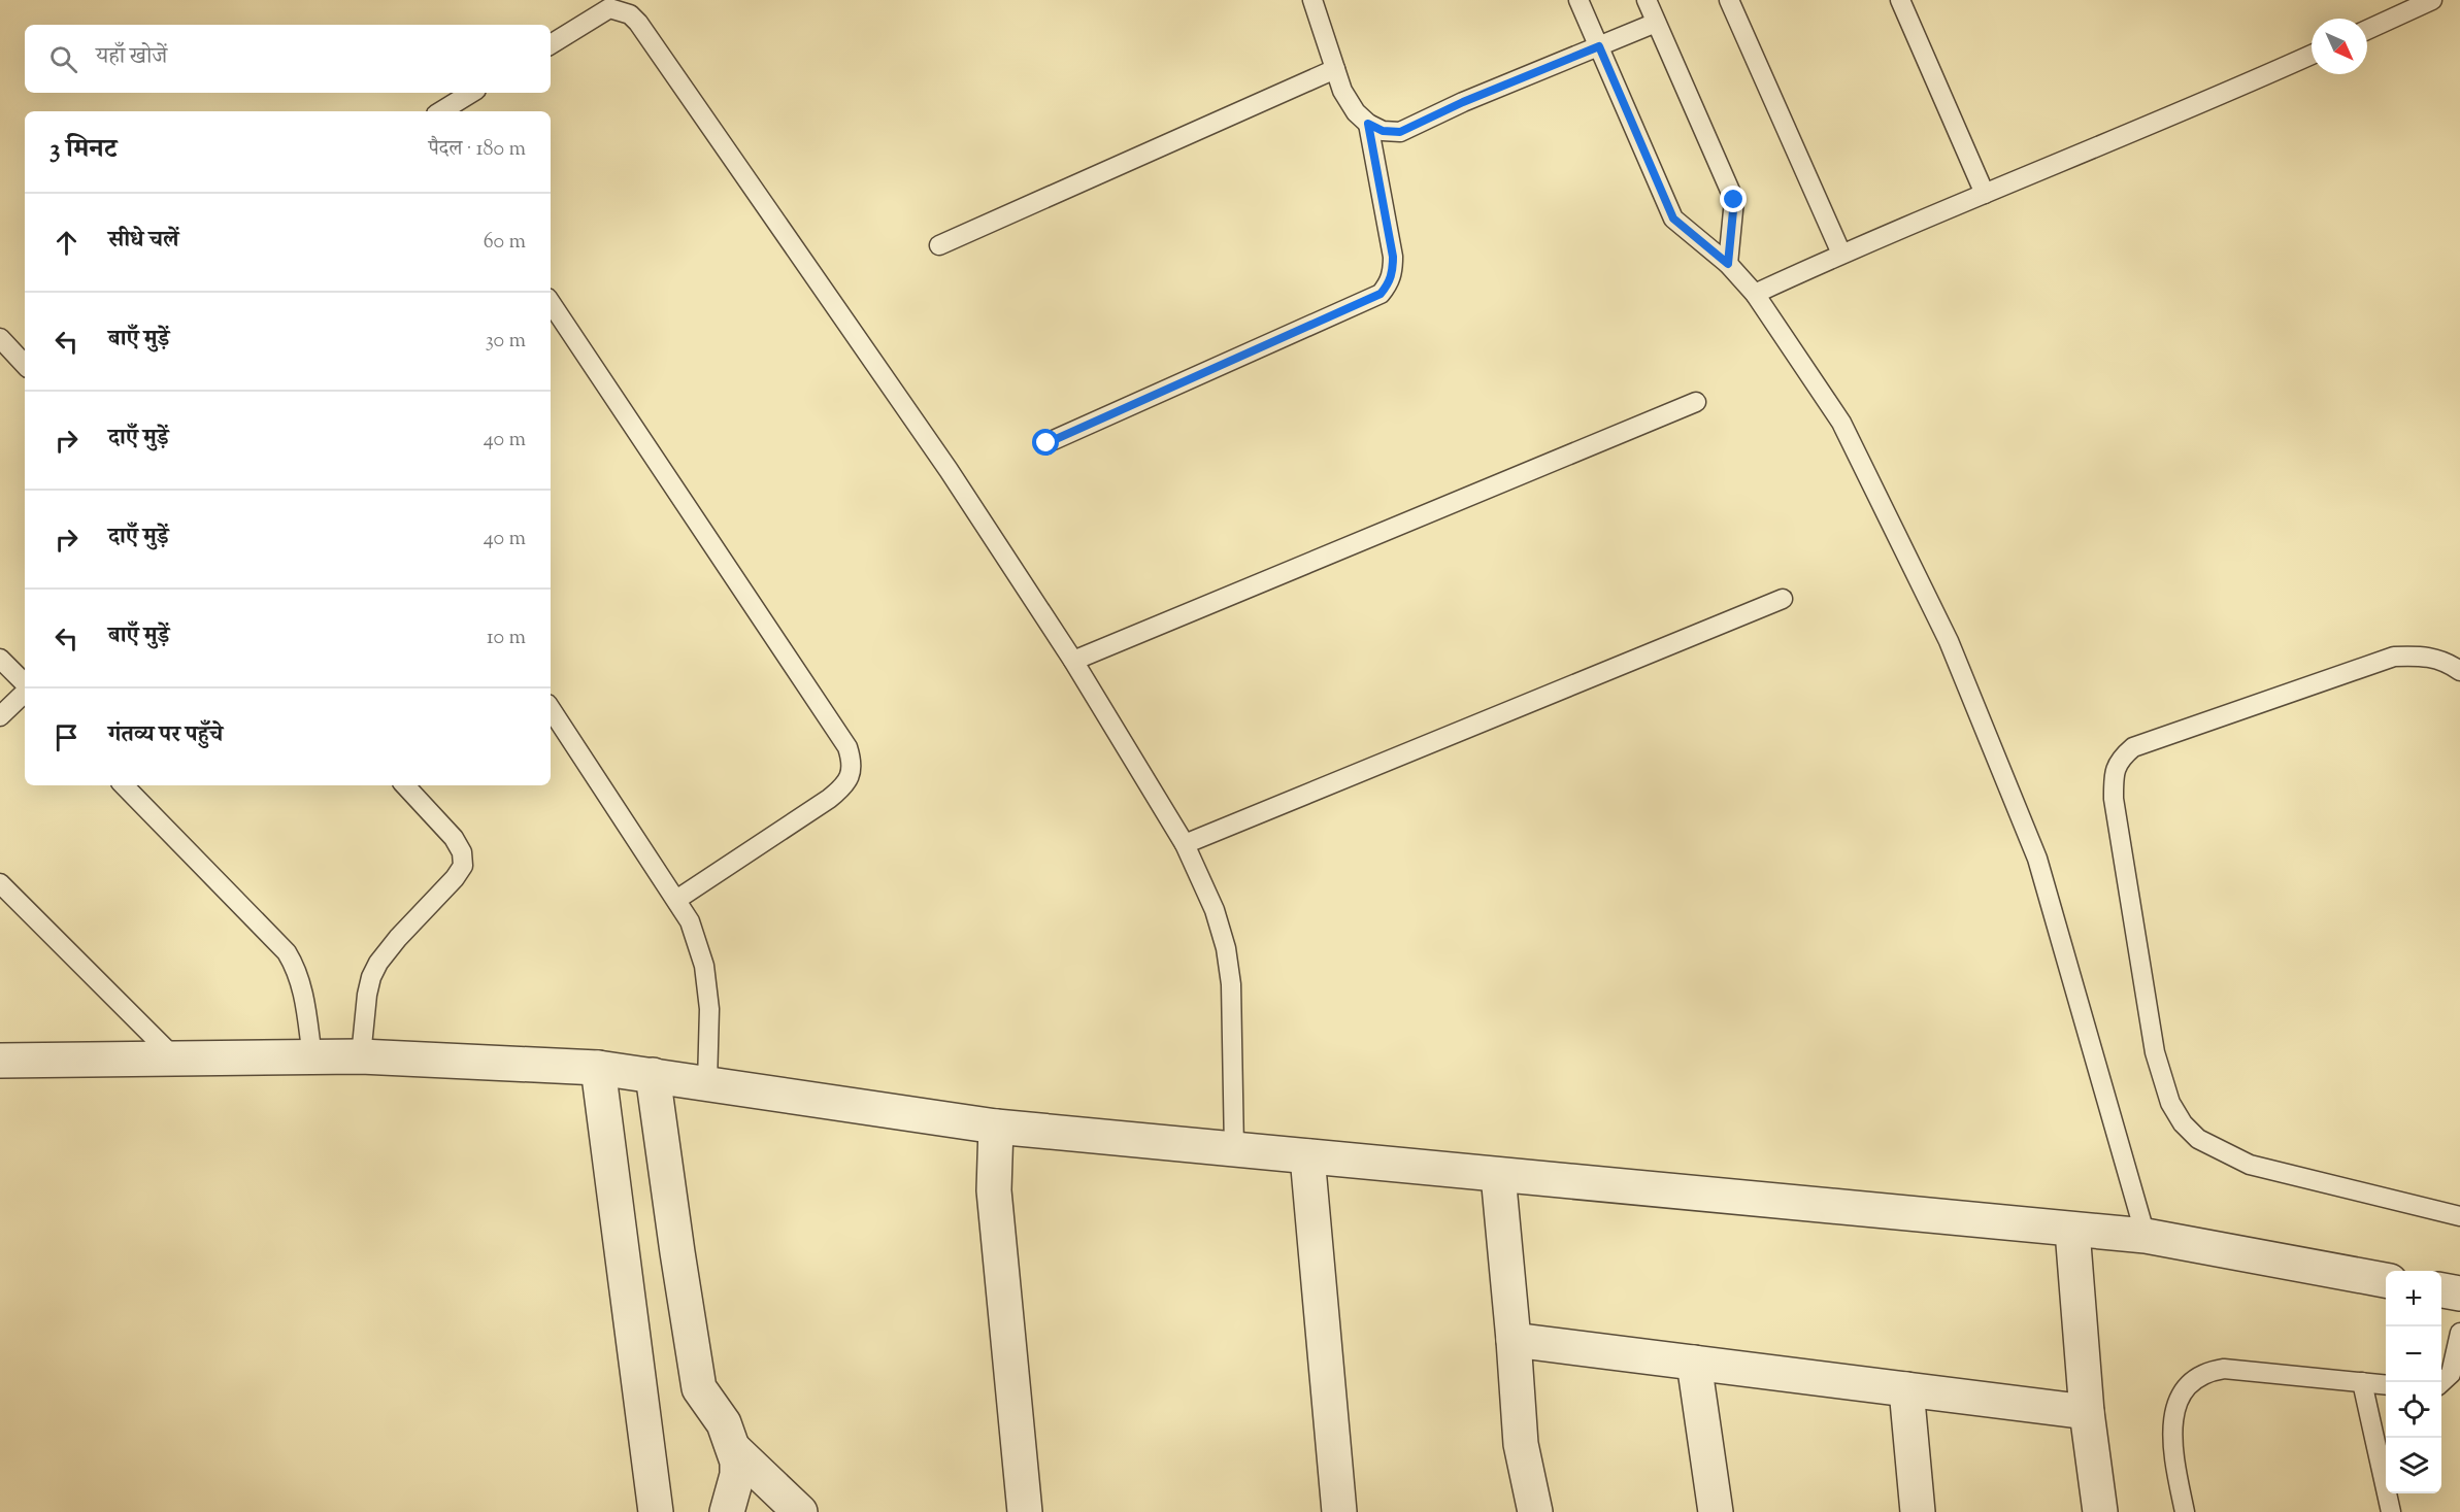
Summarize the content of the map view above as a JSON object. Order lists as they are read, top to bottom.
{
  "north": "bottom right",
  "page": {
    "search": "यहाँ खोजें",
    "heading": ["3 मिनट", "पैदल · 180 m"],
    "list": [
      ["सीधे चलें", "60 m"],
      ["बाएँ मुड़ें", "30 m"],
      ["दाएँ मुड़ें", "40 m"],
      ["दाएँ मुड़ें", "40 m"],
      ["बाएँ मुड़ें", "10 m"],
      "गंतव्य पर पहुँचे"
    ],
    "map_buttons": ["+", "−"]
  }
}
